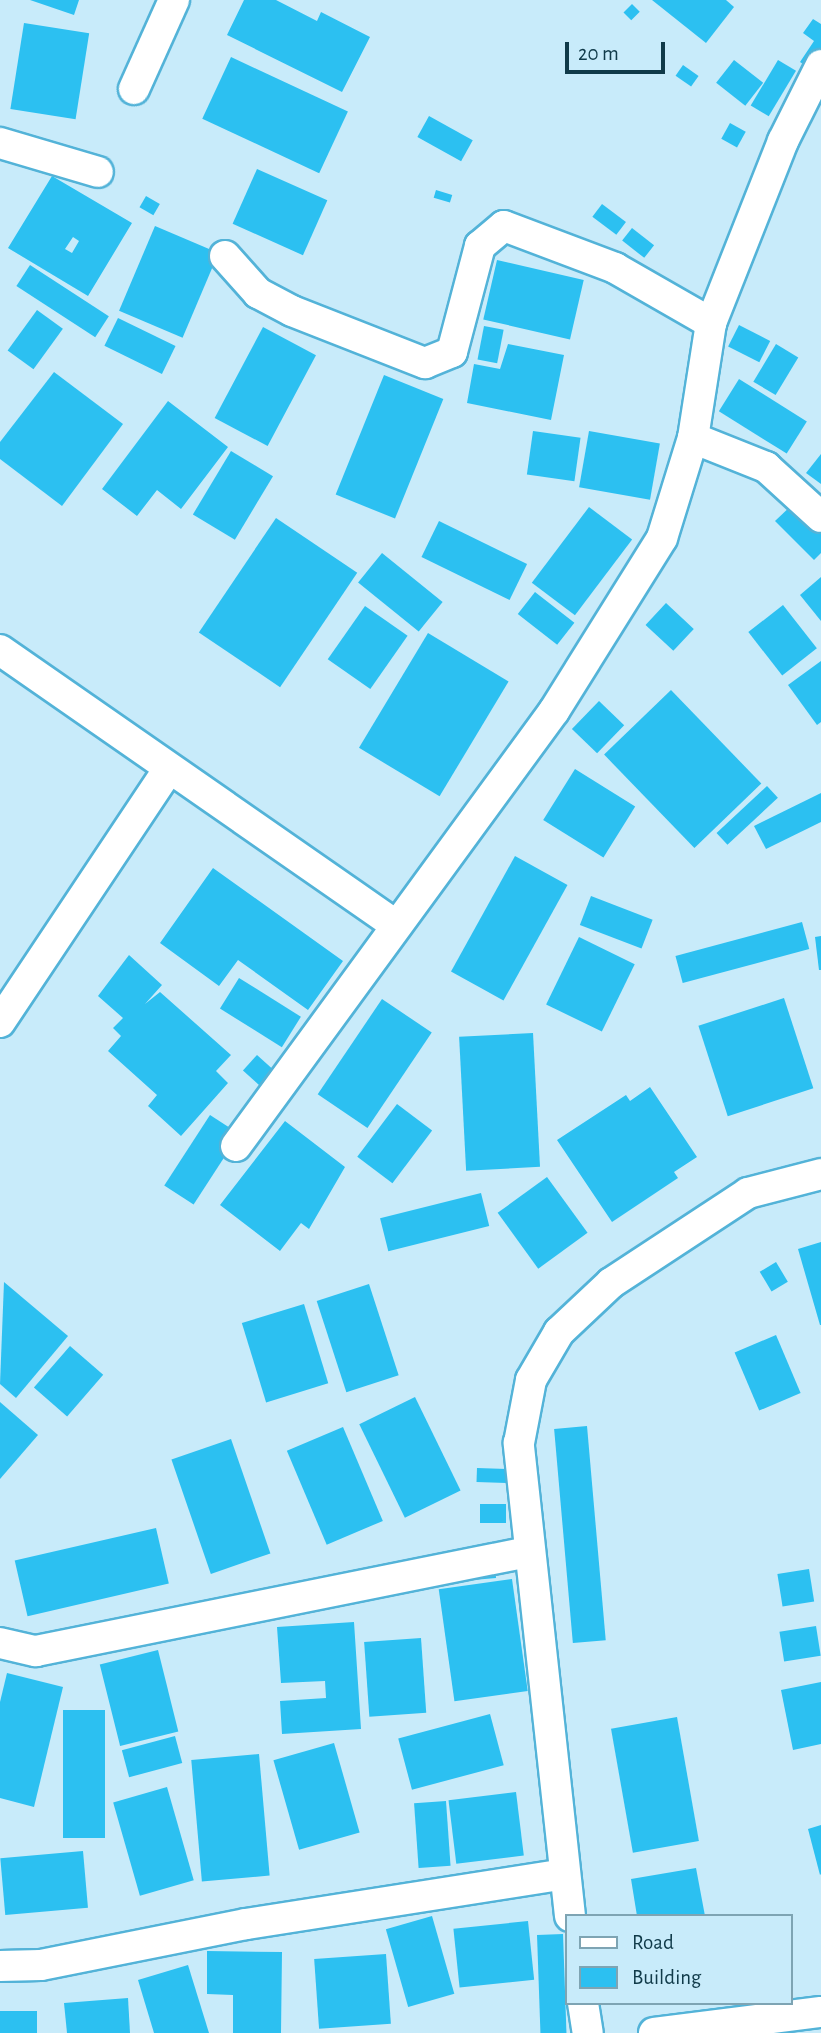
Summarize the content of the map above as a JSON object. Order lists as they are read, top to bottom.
{
  "legend": ["Road", "Building"],
  "scale_bar": "20 m"
}
